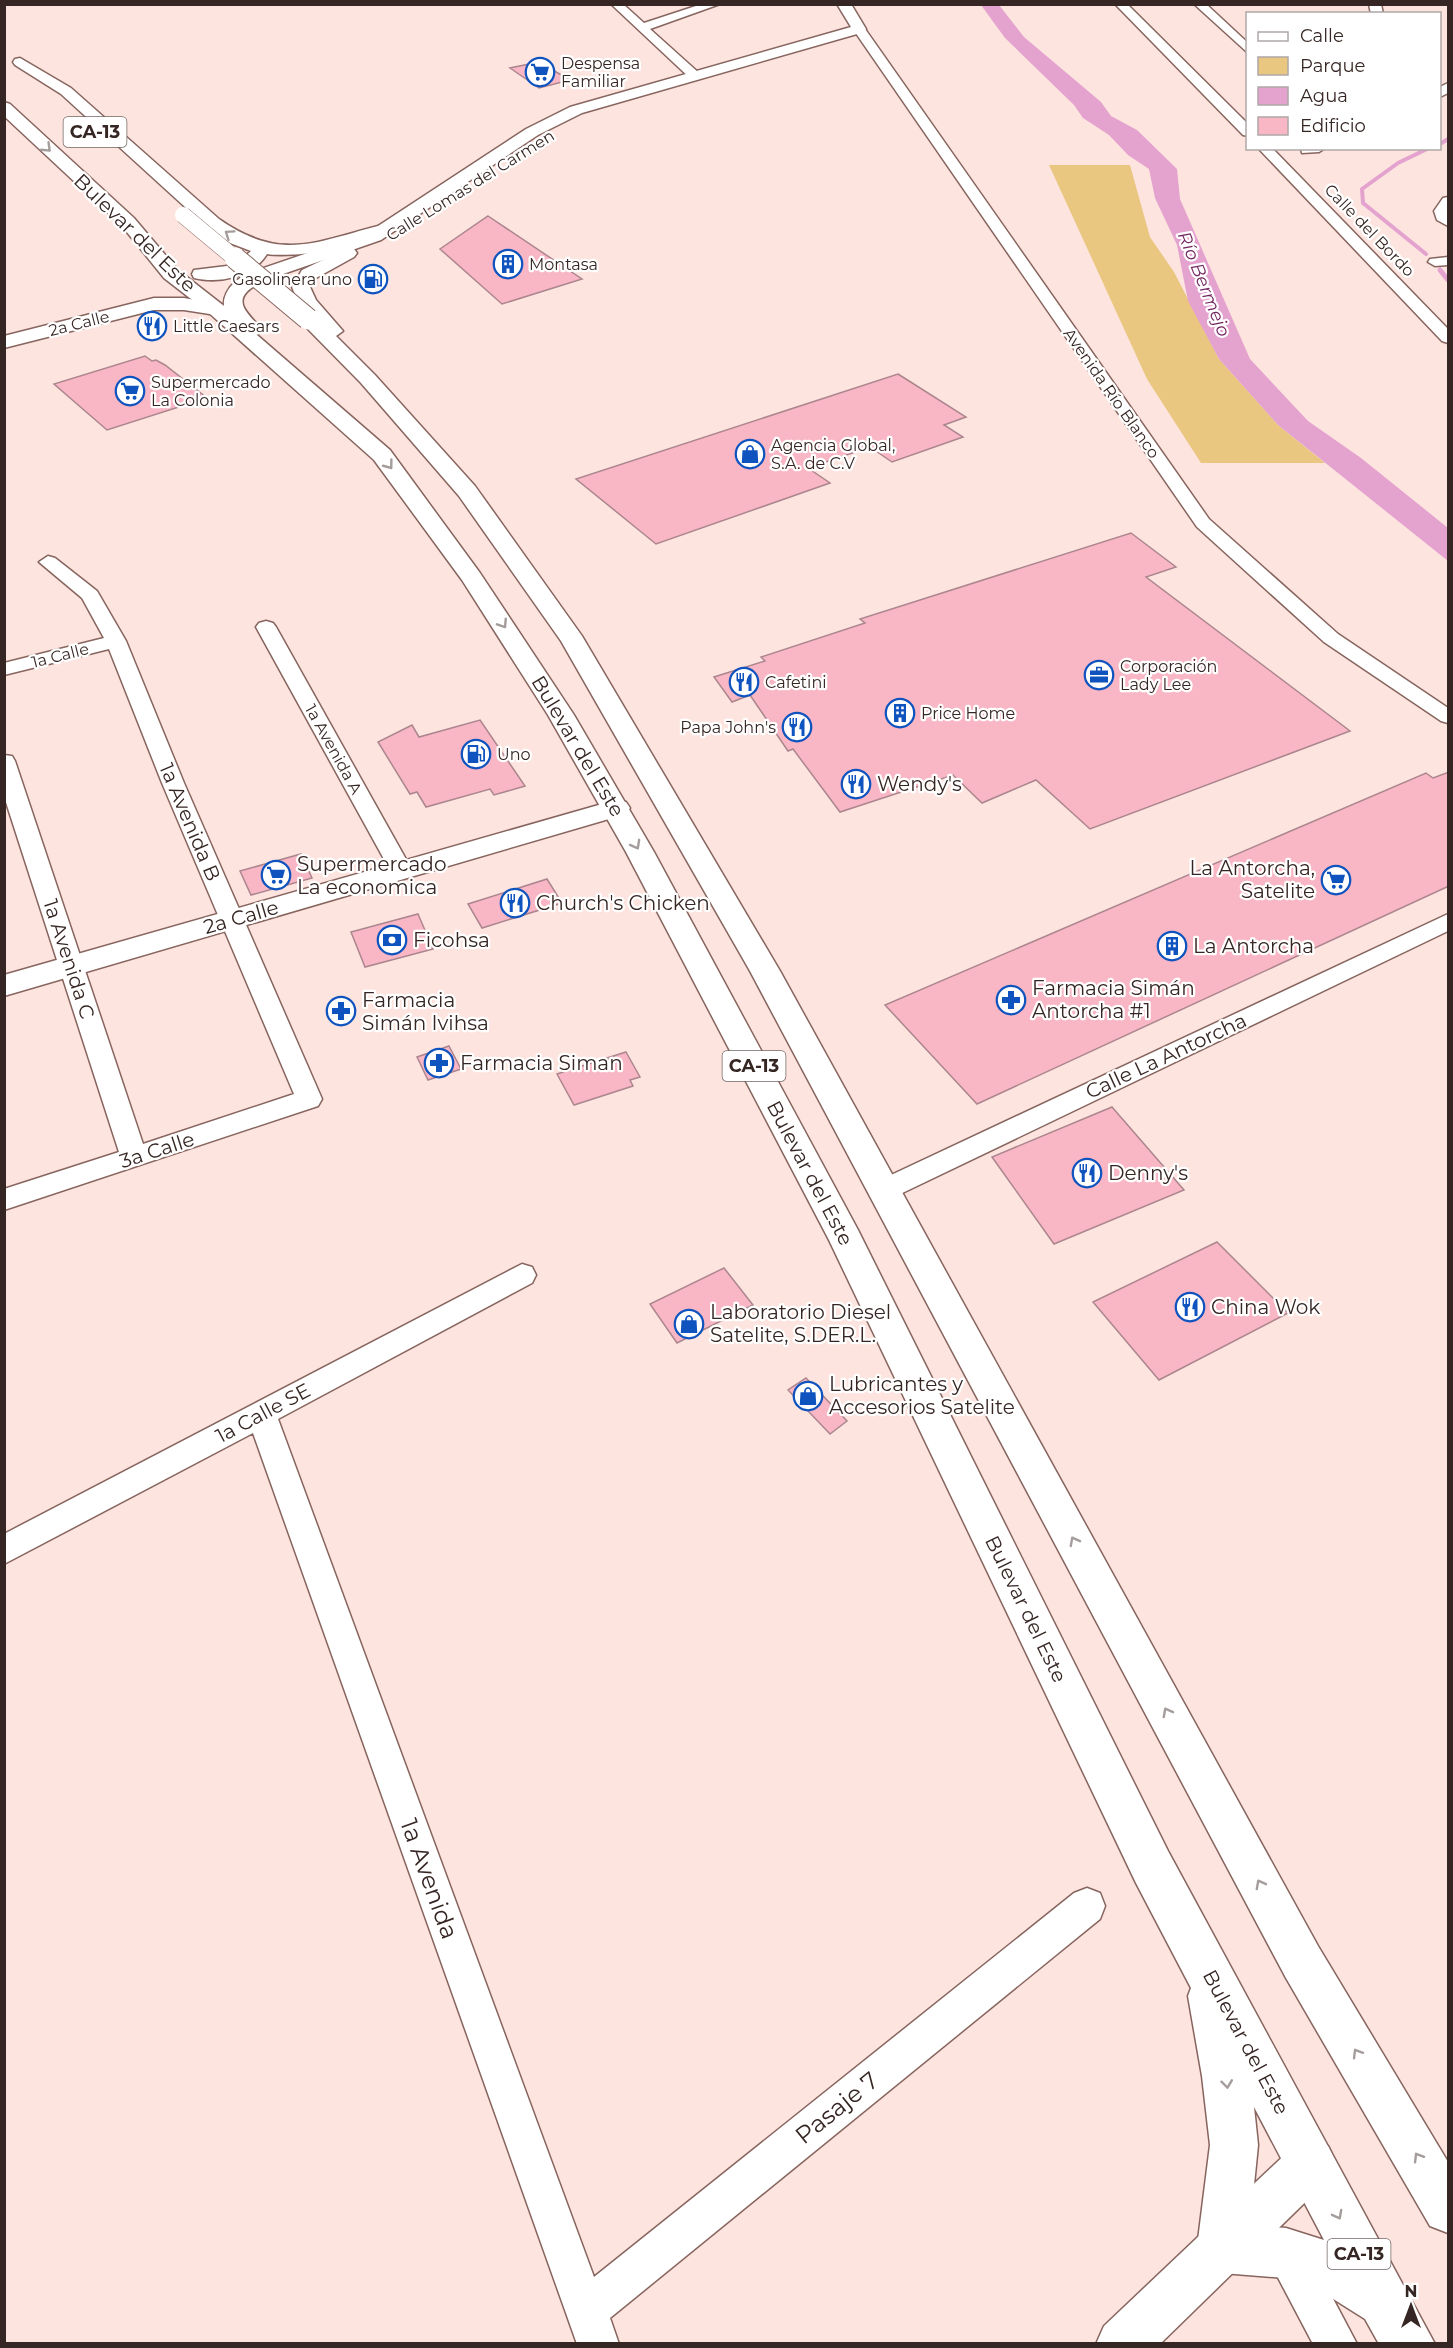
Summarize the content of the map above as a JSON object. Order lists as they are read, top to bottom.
{
  "streets": {
    "main road": [
      "CA-13",
      "Calle Lomas del Carmen",
      "Bulevar del Este",
      "2a Calle",
      "Avenida Río Blanco"
    ],
    "street": [
      "Calle del Bordo",
      "1a Calle",
      "1a Avenida A",
      "1a Avenida B",
      "1a Avenida C",
      "Calle La Antorcha",
      "3a Calle",
      "1a Calle SE",
      "1a Avenida",
      "Pasaje 7"
    ]
  },
  "crossings": [
    ["CA-13", "Calle La Antorcha"],
    ["Calle Lomas del Carmen", "Avenida Río Blanco"],
    ["Bulevar del Este", "2a Calle"],
    ["2a Calle", "1a Avenida A"],
    ["2a Calle", "1a Avenida B"],
    ["2a Calle", "1a Avenida C"],
    ["1a Calle", "1a Avenida B"],
    ["1a Avenida B", "3a Calle"],
    ["1a Avenida C", "3a Calle"],
    ["1a Calle SE", "1a Avenida"],
    ["1a Avenida", "Pasaje 7"]
  ],
  "water": ["Río Bermejo"],
  "places": {
    "supermarket": [
      "Despensa Familiar",
      "Supermercado La Colonia",
      "Supermercado La economica",
      "La Antorcha, Satelite"
    ],
    "building": ["Montasa", "Price Home", "La Antorcha"],
    "fuel station": ["Gasolinera uno", "Uno"],
    "restaurant": [
      "Little Caesars",
      "Cafetini",
      "Papa John's",
      "Wendy's",
      "Church's Chicken",
      "Denny's",
      "China Wok"
    ],
    "shop": ["Agencia Global, S.A. de C.V", "Laboratorio Diesel Satelite, S.DER.L.", "Lubricantes y Accesorios Satelite"],
    "office": ["Corporación Lady Lee"],
    "bank": ["Ficohsa"],
    "pharmacy": ["Farmacia Simán Antorcha #1", "Farmacia Simán Ivihsa", "Farmacia Siman"]
  },
  "legend": [
    "Calle",
    "Parque",
    "Agua",
    "Edificio"
  ],
  "north": "top"
}
